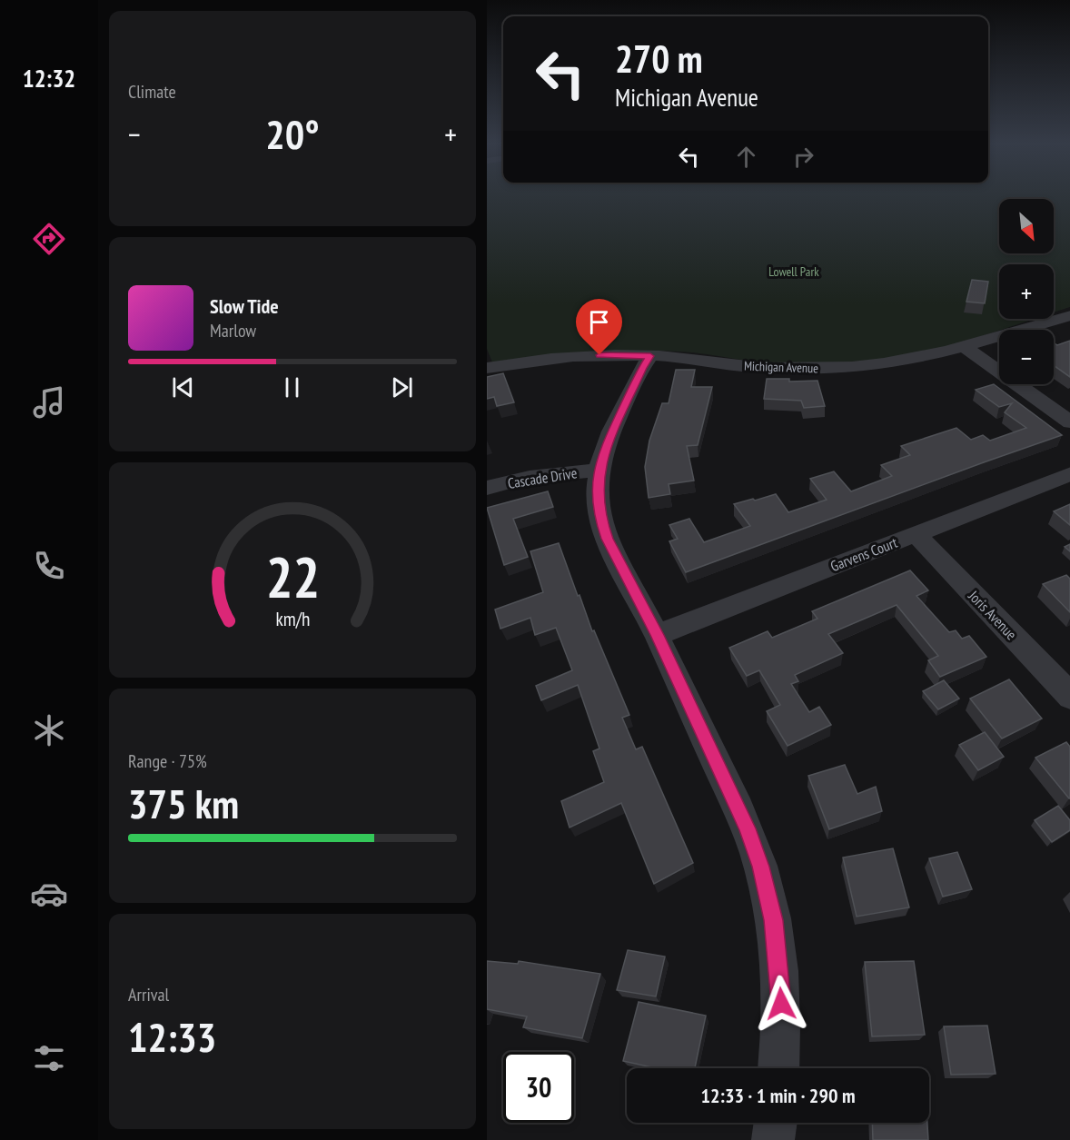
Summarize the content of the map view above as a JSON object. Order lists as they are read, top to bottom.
{
  "streets": {
    "street": [
      "Michigan Avenue",
      "Cascade Drive",
      "Garvens Court",
      "Joris Avenue"
    ]
  },
  "crossings": [
    ["Garvens Court", "Joris Avenue"]
  ],
  "parks": ["Lowell Park"],
  "north": "bottom right",
  "page": {
    "tabs": "12:32",
    "tile": [
      "Climate",
      ["Range · 75%", "375 km"],
      ["Arrival", "12:33"]
    ],
    "turn": ["270 m", "Michigan Avenue"],
    "heat": ["−", "20°", "+"],
    "map_buttons": ["+", "−"],
    "song": ["Slow Tide", "Marlow"],
    "limit": "30",
    "trip": "12:33 · 1 min · 290 m",
    "gauge": ["22", "km/h"]
  }
}
